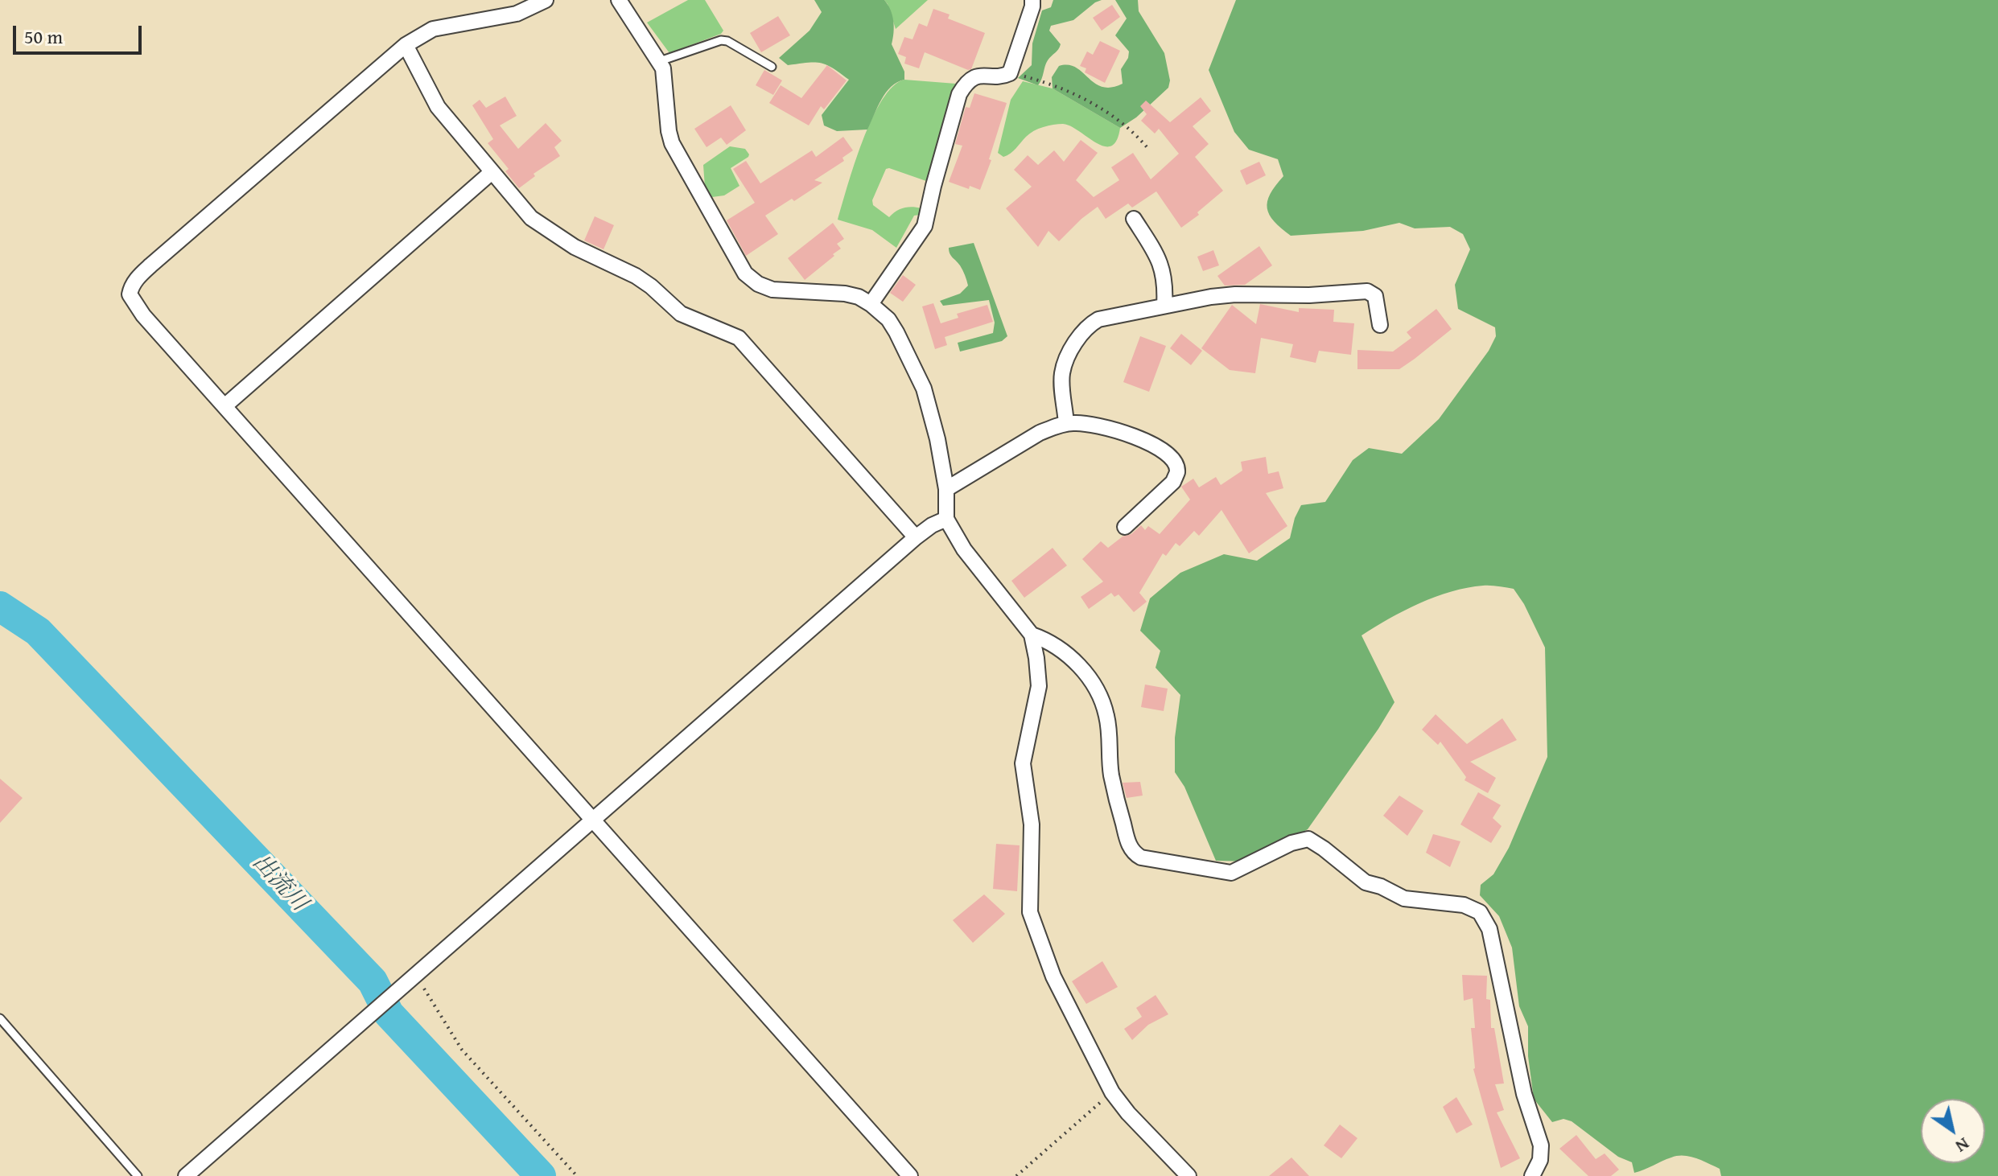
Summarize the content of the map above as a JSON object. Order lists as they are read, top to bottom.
{
  "water": ["出流川"],
  "scale_bar": "50 m",
  "north": "bottom right"
}
